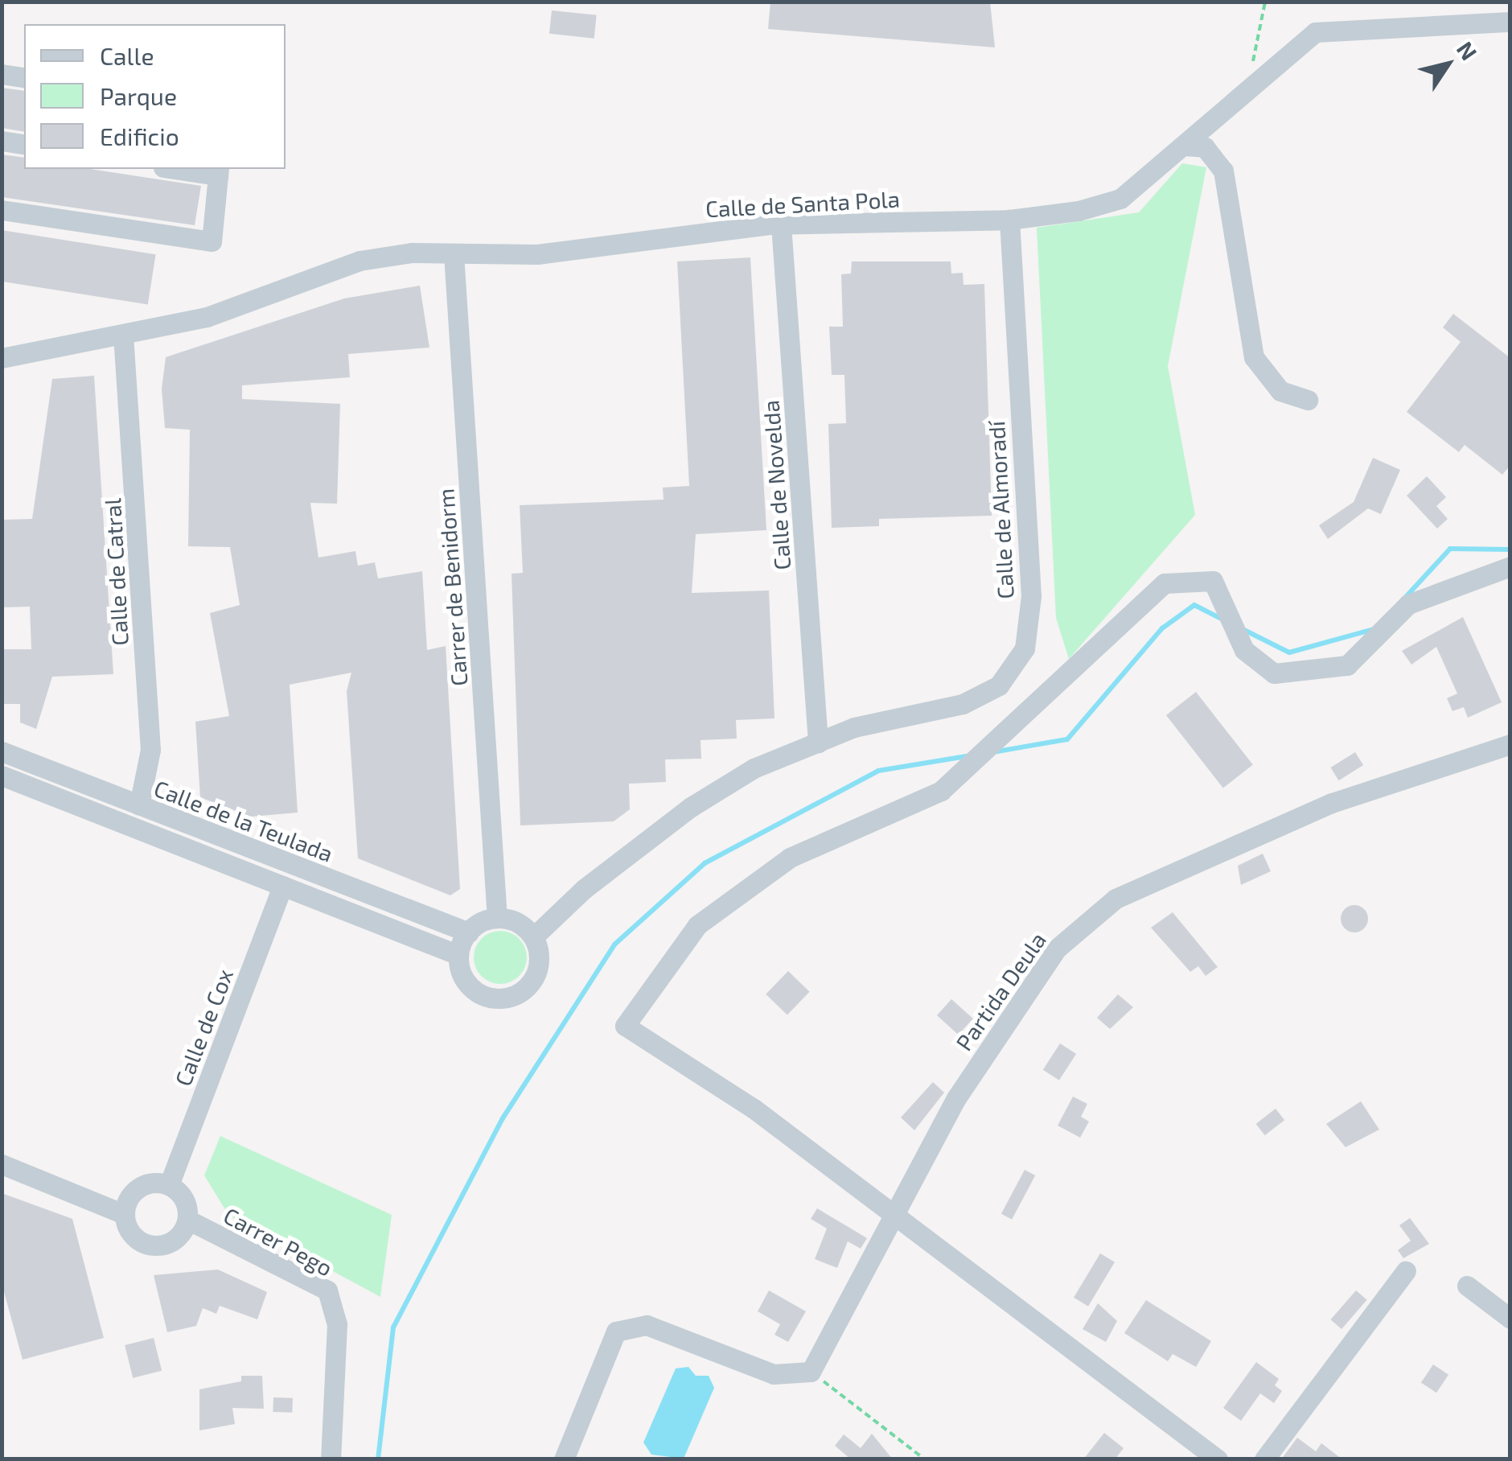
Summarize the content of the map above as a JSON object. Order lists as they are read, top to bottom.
{
  "streets": {
    "street": [
      "Calle de Santa Pola",
      "Calle de Novelda",
      "Calle de Almoradí",
      "Calle de Catral",
      "Carrer de Benidorm",
      "Calle de la Teulada",
      "Partida Deula",
      "Calle de Cox",
      "Carrer Pego"
    ]
  },
  "crossings": [
    ["Calle de Santa Pola", "Calle de Novelda"],
    ["Calle de Santa Pola", "Calle de Almoradí"],
    ["Calle de Santa Pola", "Calle de Catral"],
    ["Calle de Santa Pola", "Carrer de Benidorm"],
    ["Calle de Novelda", "Calle de Almoradí"],
    ["Calle de Almoradí", "Carrer de Benidorm"],
    ["Calle de Almoradí", "Calle de la Teulada"],
    ["Calle de Catral", "Calle de la Teulada"],
    ["Carrer de Benidorm", "Calle de la Teulada"],
    ["Calle de la Teulada", "Calle de Cox"],
    ["Calle de Cox", "Carrer Pego"]
  ],
  "legend": ["Calle", "Parque", "Edificio"],
  "north": "top right"
}
